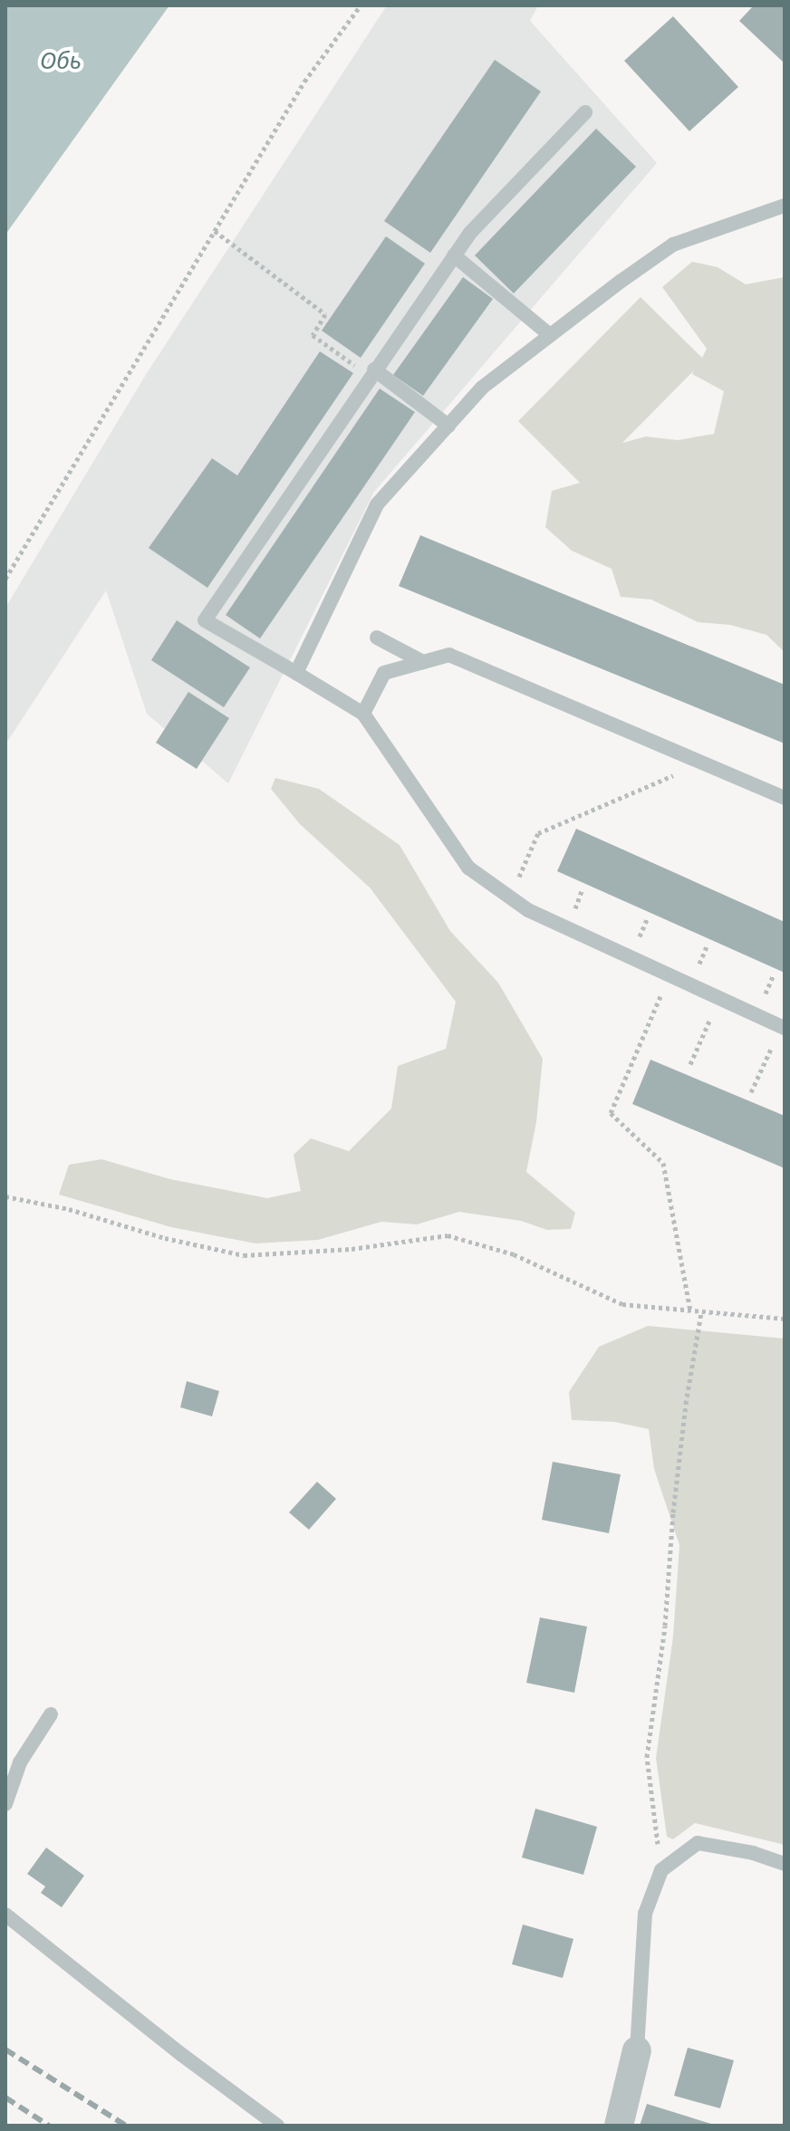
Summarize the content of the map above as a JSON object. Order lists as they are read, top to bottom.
{
  "water": ["Обь"]
}
